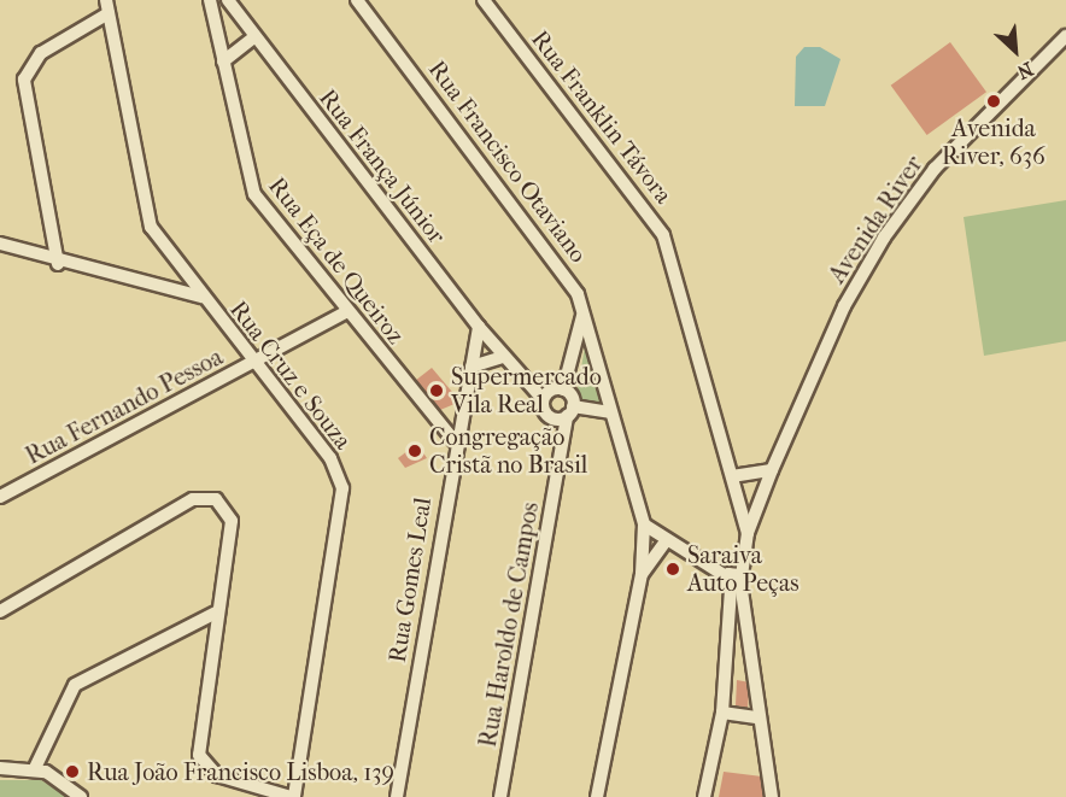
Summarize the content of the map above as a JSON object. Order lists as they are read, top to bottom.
{
  "streets": {
    "street": [
      "Rua Franklin Távora",
      "Rua Francisco Otaviano",
      "Rua França Júnior",
      "Avenida River",
      "Rua Eça de Queiroz",
      "Rua Cruz e Souza",
      "Rua Fernando Pessoa",
      "Rua Gomes Leal",
      "Rua Haroldo de Campos"
    ]
  },
  "crossings": [
    ["Rua Franklin Távora", "Avenida River"],
    ["Rua França Júnior", "Rua Gomes Leal"],
    ["Rua França Júnior", "Rua Haroldo de Campos"],
    ["Rua Eça de Queiroz", "Rua Fernando Pessoa"],
    ["Rua Eça de Queiroz", "Rua Gomes Leal"],
    ["Rua Cruz e Souza", "Rua Fernando Pessoa"]
  ],
  "places": [
    "Avenida River, 636",
    "Supermercado Vila Real",
    "Congregação Cristã no Brasil",
    "Saraiva Auto Peças",
    "Rua João Francisco Lisboa, 139"
  ],
  "north": "bottom right"
}
